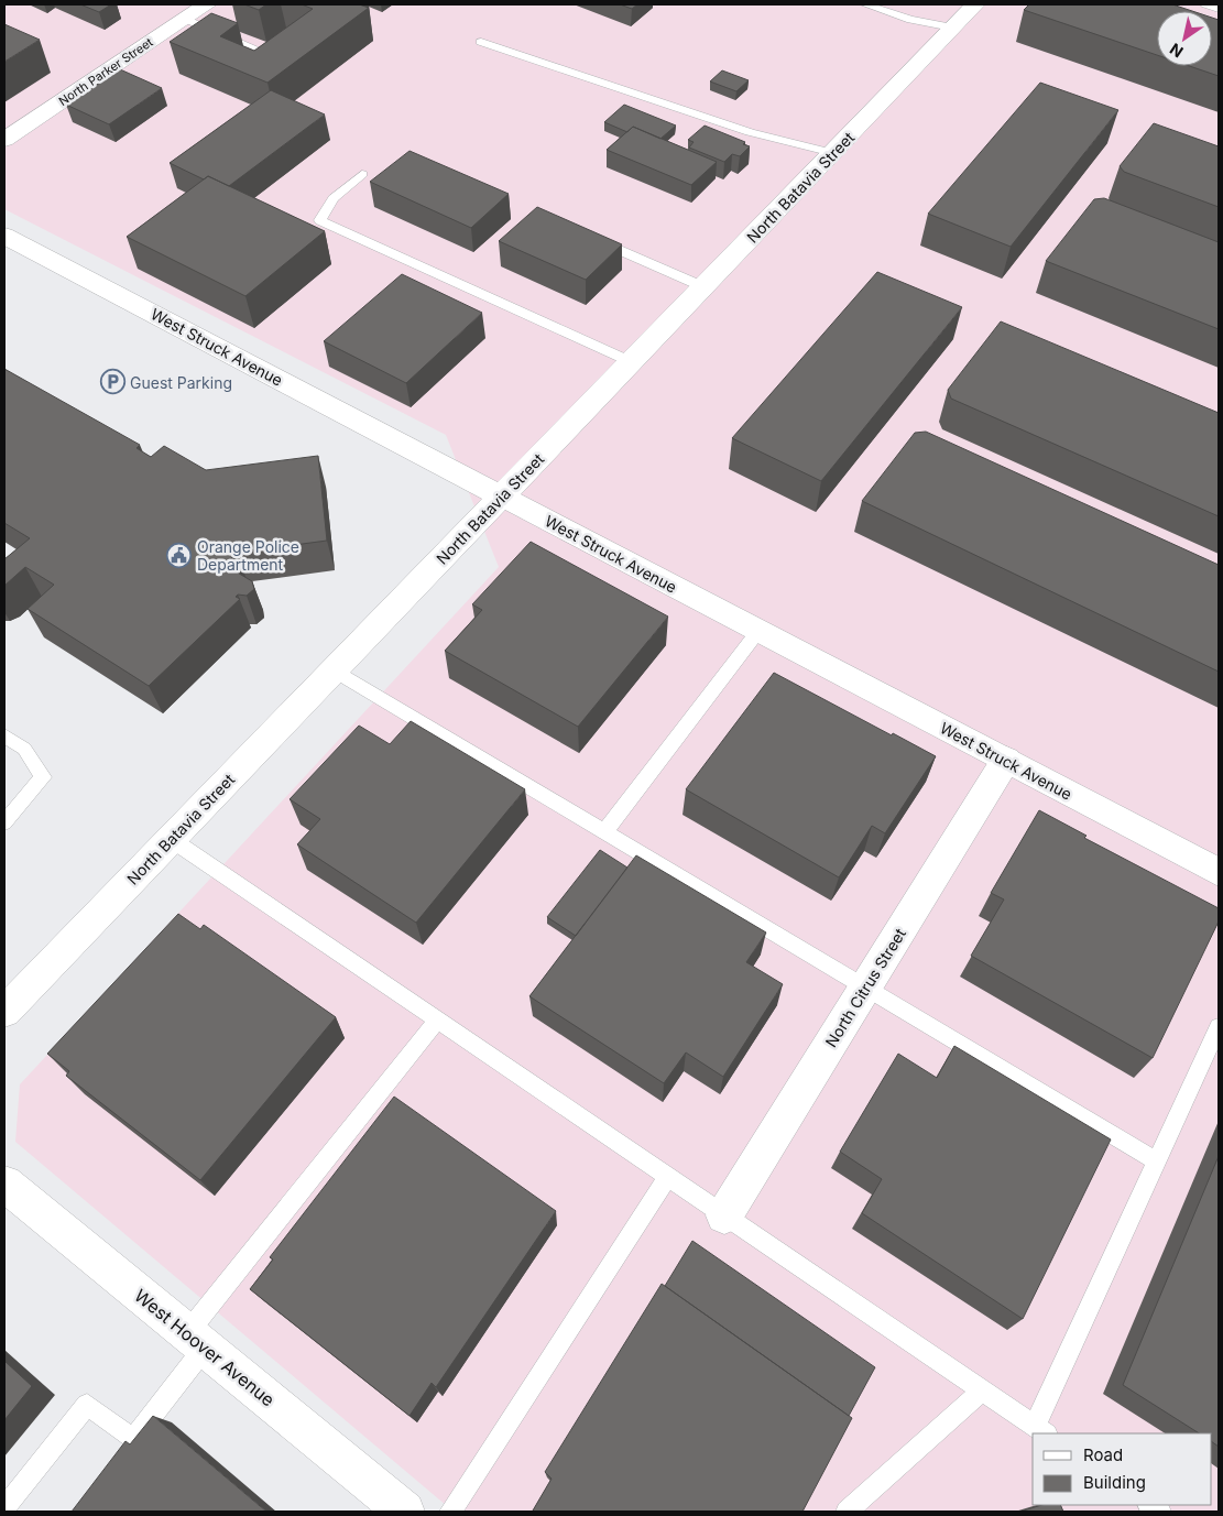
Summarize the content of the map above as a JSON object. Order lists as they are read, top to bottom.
{
  "streets": {
    "street": [
      "North Parker Street",
      "North Batavia Street",
      "West Struck Avenue",
      "North Citrus Street",
      "West Hoover Avenue"
    ]
  },
  "crossings": [
    ["North Batavia Street", "West Struck Avenue"],
    ["West Struck Avenue", "North Citrus Street"]
  ],
  "places": {
    "parking": ["Guest Parking"],
    "public building": ["Orange Police Department"]
  },
  "legend": ["Road", "Building"],
  "north": "bottom left"
}
